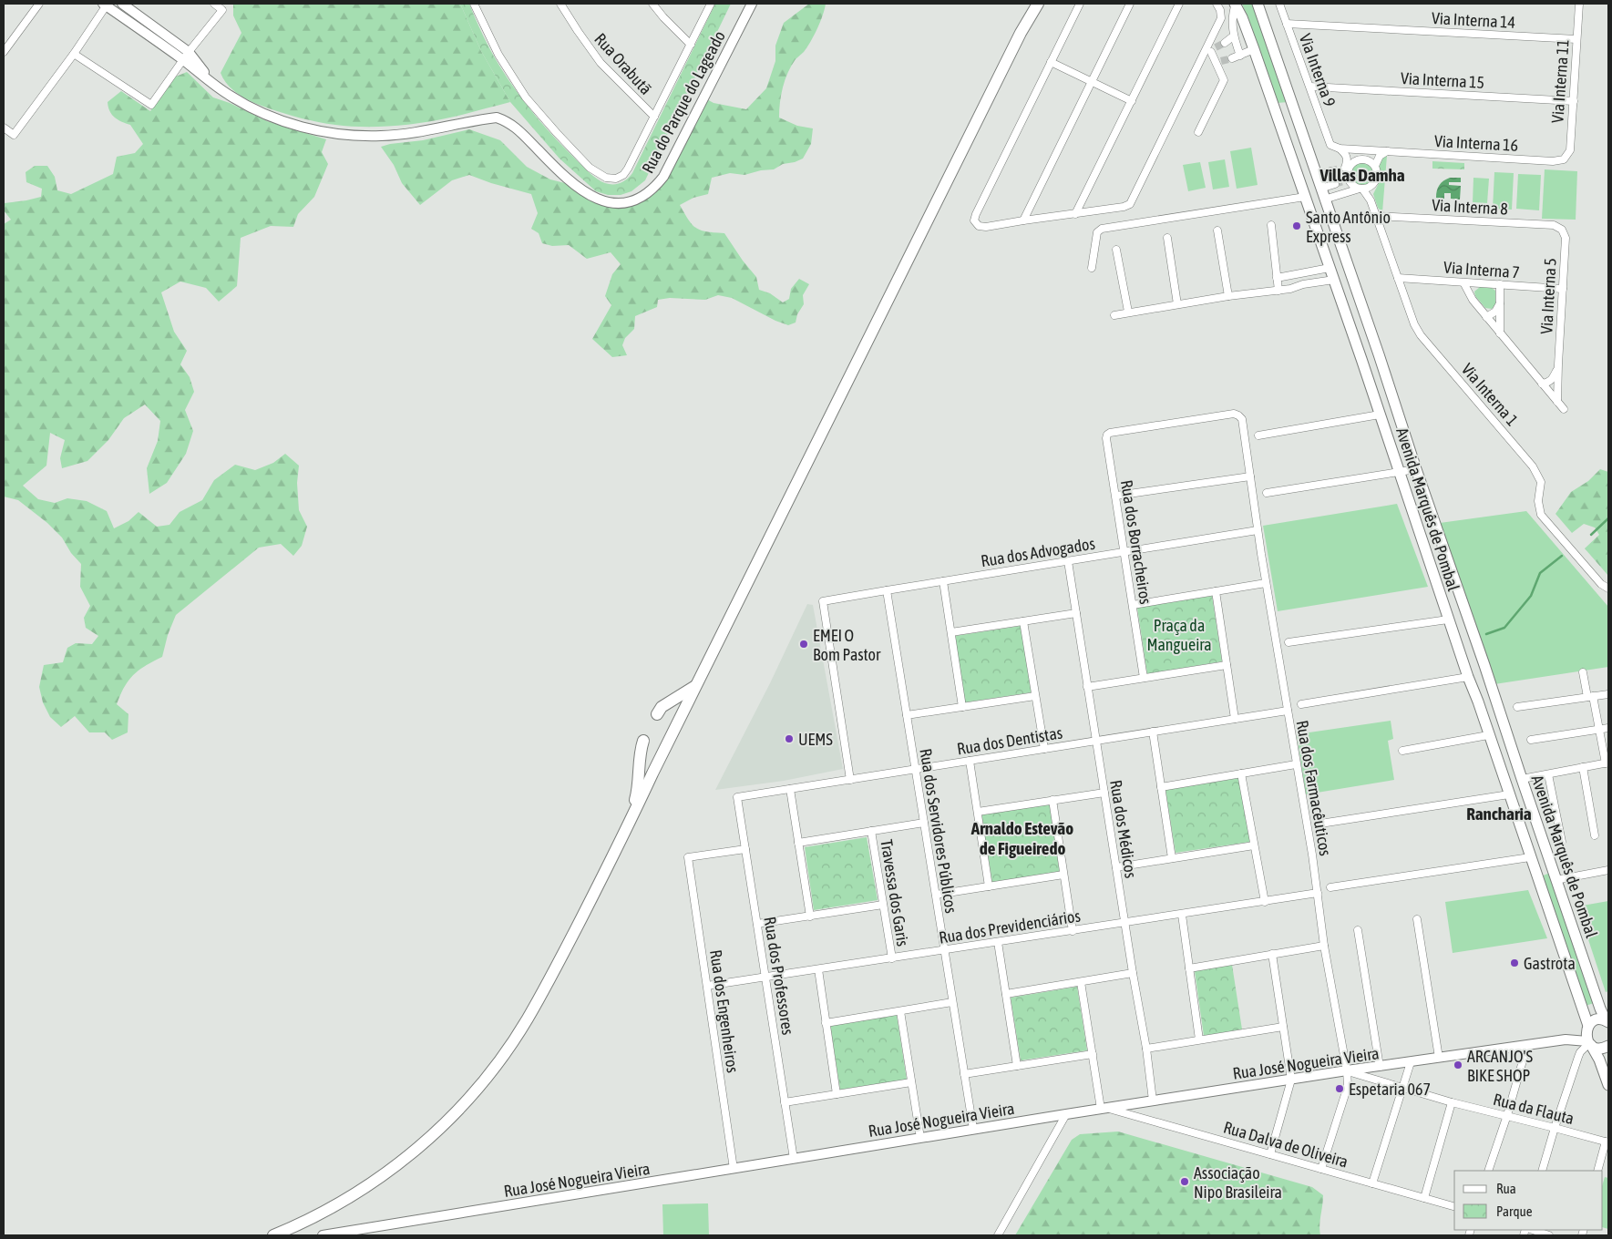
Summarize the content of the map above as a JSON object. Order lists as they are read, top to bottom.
{
  "streets": {
    "main road": ["Avenida Marquês de Pombal"],
    "street": [
      "Via Interna 14",
      "Rua Orabutã",
      "Via Interna 9",
      "Via Interna 15",
      "Via Interna 11",
      "Rua do Parque do Lageado",
      "Via Interna 16",
      "Via Interna 8",
      "Via Interna 7",
      "Via Interna 5",
      "Via Interna 1",
      "Rua dos Borracheiros",
      "Rua dos Advogados",
      "Rua dos Dentistas",
      "Rua dos Farmacêuticos",
      "Rua dos Médicos",
      "Rua dos Servidores Públicos",
      "Travessa dos Garis",
      "Rua dos Previdenciários",
      "Rua dos Professores",
      "Rua dos Engenheiros",
      "Rua José Nogueira Vieira",
      "Rua da Flauta",
      "Rua Dalva de Oliveira"
    ]
  },
  "crossings": [
    ["Via Interna 14", "Via Interna 9"],
    ["Via Interna 14", "Via Interna 11"],
    ["Via Interna 9", "Via Interna 15"],
    ["Via Interna 9", "Via Interna 16"],
    ["Via Interna 15", "Via Interna 11"],
    ["Via Interna 11", "Via Interna 16"],
    ["Via Interna 8", "Via Interna 5"],
    ["Via Interna 8", "Via Interna 1"],
    ["Via Interna 7", "Via Interna 5"],
    ["Via Interna 7", "Via Interna 1"],
    ["Avenida Marquês de Pombal", "Rua José Nogueira Vieira"],
    ["Rua dos Borracheiros", "Rua dos Advogados"],
    ["Rua dos Borracheiros", "Rua dos Farmacêuticos"],
    ["Rua dos Advogados", "Rua dos Dentistas"],
    ["Rua dos Advogados", "Rua dos Farmacêuticos"],
    ["Rua dos Advogados", "Rua dos Médicos"],
    ["Rua dos Advogados", "Rua dos Servidores Públicos"],
    ["Rua dos Dentistas", "Rua dos Farmacêuticos"],
    ["Rua dos Dentistas", "Rua dos Médicos"],
    ["Rua dos Dentistas", "Rua dos Servidores Públicos"],
    ["Rua dos Dentistas", "Rua dos Professores"],
    ["Rua dos Farmacêuticos", "Rua dos Previdenciários"],
    ["Rua dos Farmacêuticos", "Rua José Nogueira Vieira"],
    ["Rua dos Farmacêuticos", "Rua da Flauta"],
    ["Rua dos Farmacêuticos", "Rua Dalva de Oliveira"],
    ["Rua dos Médicos", "Rua dos Previdenciários"],
    ["Rua dos Médicos", "Rua José Nogueira Vieira"],
    ["Rua dos Servidores Públicos", "Rua dos Previdenciários"],
    ["Rua dos Servidores Públicos", "Rua José Nogueira Vieira"],
    ["Travessa dos Garis", "Rua dos Previdenciários"],
    ["Rua dos Previdenciários", "Rua dos Professores"],
    ["Rua dos Previdenciários", "Rua dos Engenheiros"],
    ["Rua dos Professores", "Rua dos Engenheiros"],
    ["Rua dos Professores", "Rua José Nogueira Vieira"],
    ["Rua dos Engenheiros", "Rua José Nogueira Vieira"],
    ["Rua José Nogueira Vieira", "Rua da Flauta"],
    ["Rua José Nogueira Vieira", "Rua Dalva de Oliveira"]
  ],
  "districts": ["Villas Damha", "Rancharia", "Arnaldo Estevão de Figueiredo"],
  "parks": ["Praça da Mangueira"],
  "places": [
    "Santo Antônio Express",
    "EMEI O Bom Pastor",
    "UEMS",
    "Gastrota",
    "ARCANJO'S BIKE SHOP",
    "Espetaria 067",
    "Associação Nipo Brasileira"
  ],
  "legend": ["Rua", "Parque"]
}
